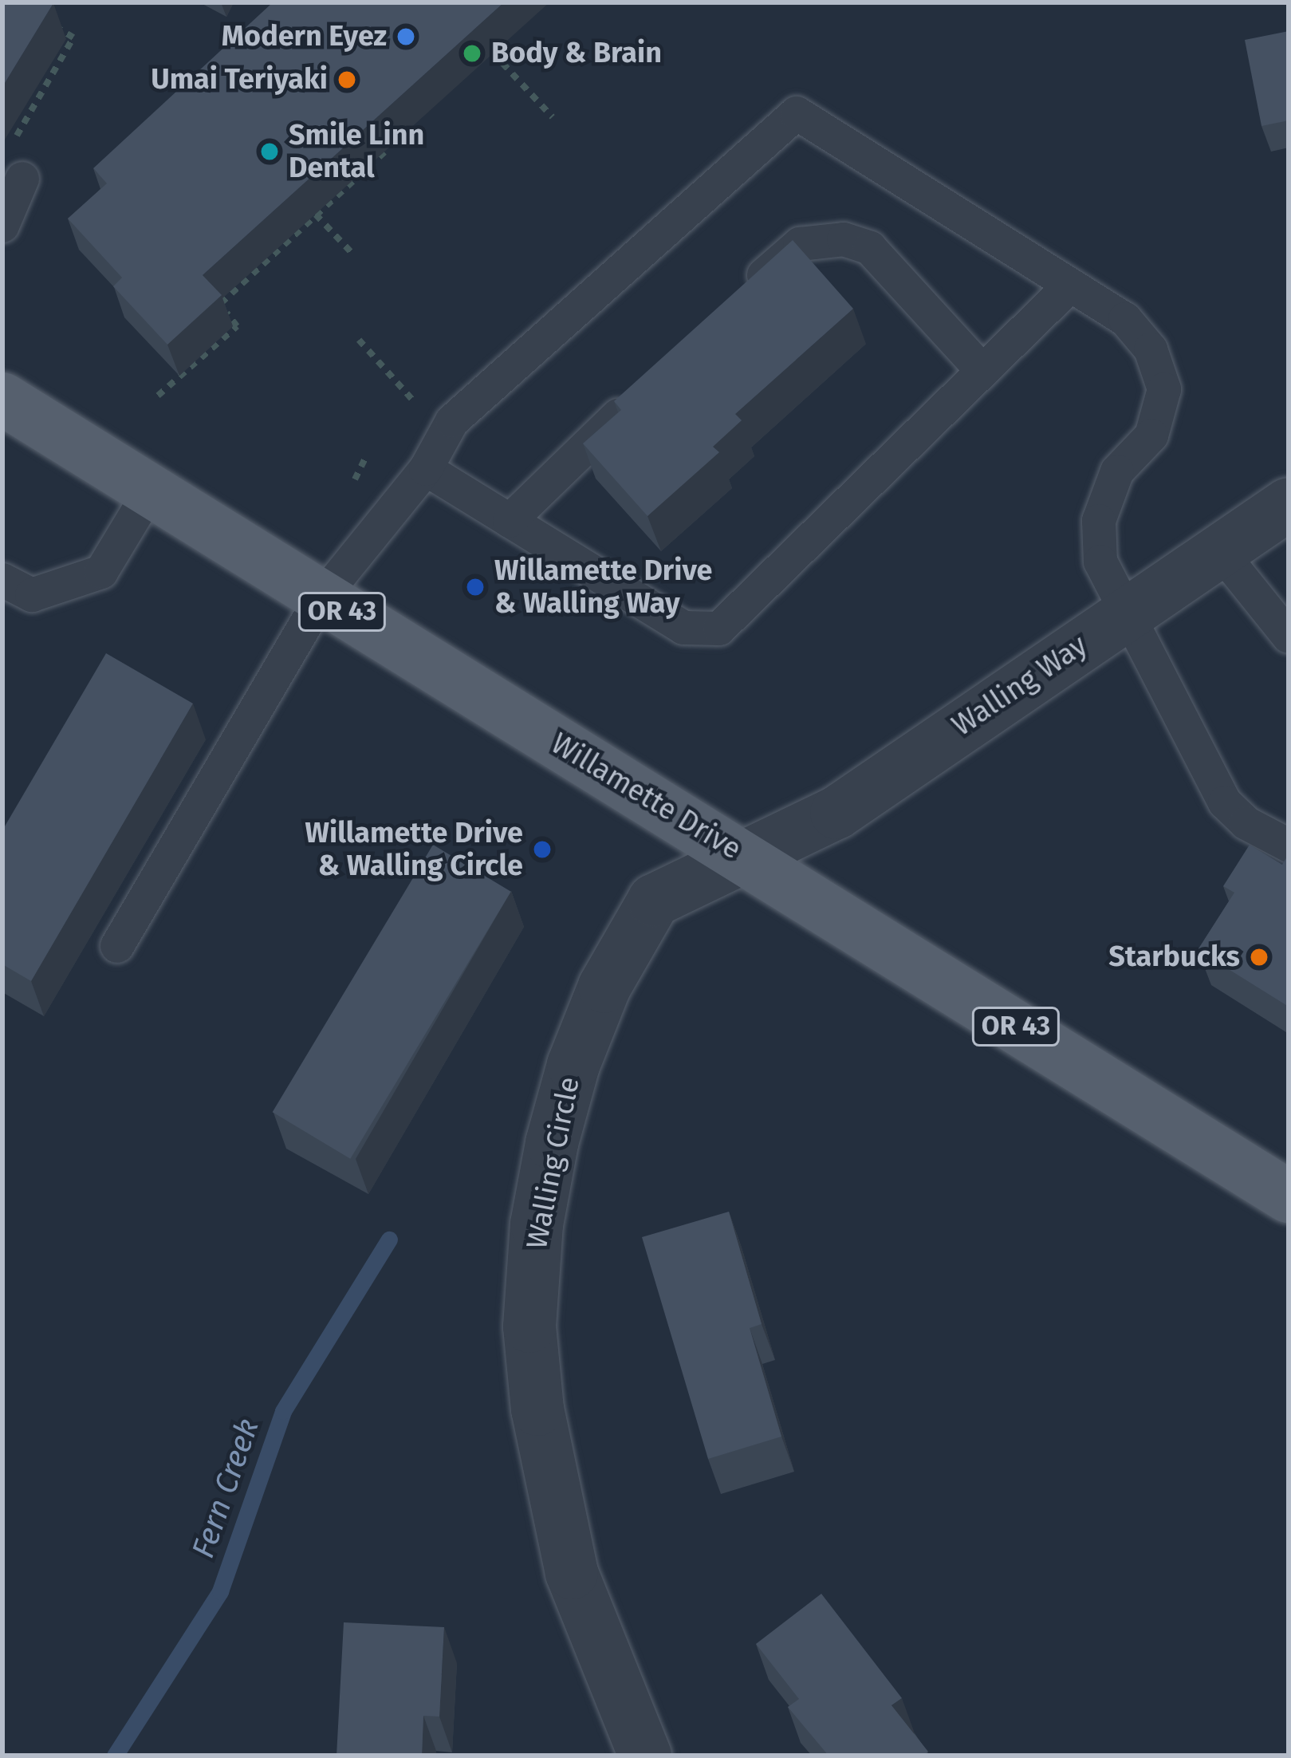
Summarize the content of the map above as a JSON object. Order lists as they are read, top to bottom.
{
  "streets": {
    "main road": ["OR 43", "Willamette Drive"],
    "street": ["Walling Way", "Walling Circle"]
  },
  "crossings": [
    ["Walling Way", "Willamette Drive"],
    ["Walling Way", "Walling Circle"],
    ["Willamette Drive", "Walling Circle"]
  ],
  "water": ["Fern Creek"],
  "places": [
    "Modern Eyez",
    "Body & Brain",
    "Umai Teriyaki",
    "Smile Linn Dental",
    "Willamette Drive & Walling Way",
    "Willamette Drive & Walling Circle",
    "Starbucks"
  ]
}
